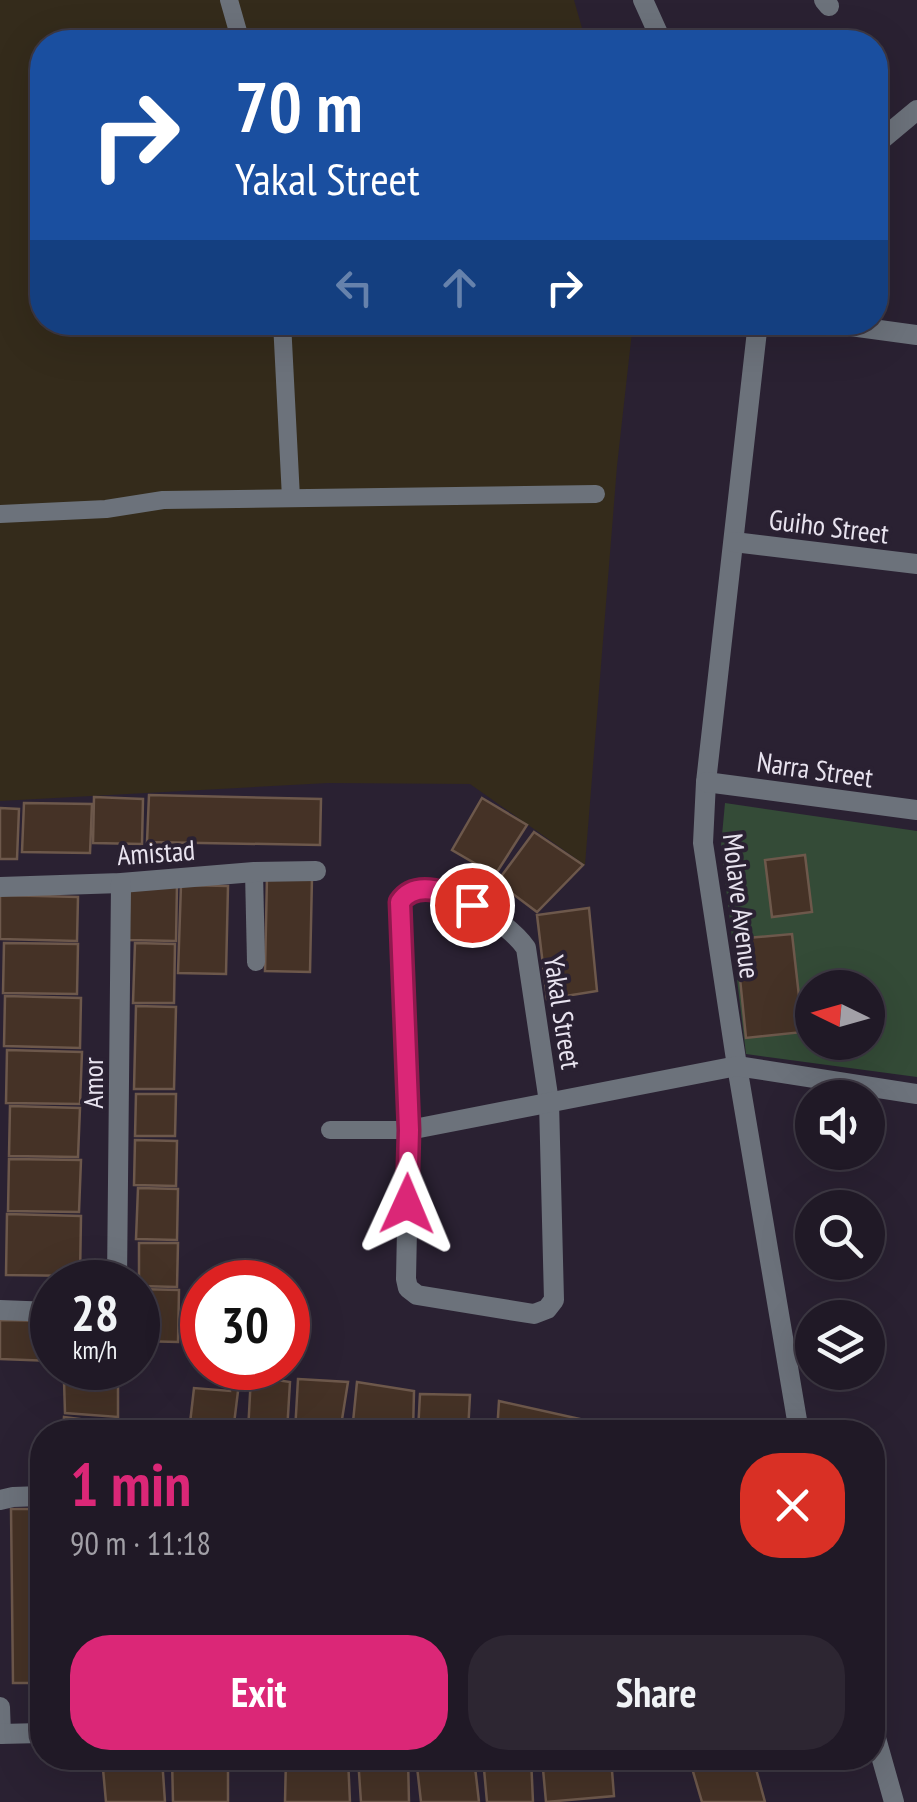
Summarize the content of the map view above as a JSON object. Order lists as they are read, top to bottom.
{
  "streets": {
    "street": [
      "Guiho Street",
      "Narra Street",
      "Amistad",
      "Molave Avenue",
      "Yakal Street",
      "Amor"
    ]
  },
  "crossings": [
    ["Guiho Street", "Molave Avenue"],
    ["Narra Street", "Molave Avenue"],
    ["Amistad", "Amor"],
    ["Molave Avenue", "Yakal Street"]
  ],
  "north": "left",
  "page": {
    "turn": ["70 m", "Yakal Street"],
    "speed": "28 km/h",
    "limit": "30",
    "heading": ["1 min", "90 m · 11:18"],
    "buttons": ["Exit", "Share"]
  }
}
